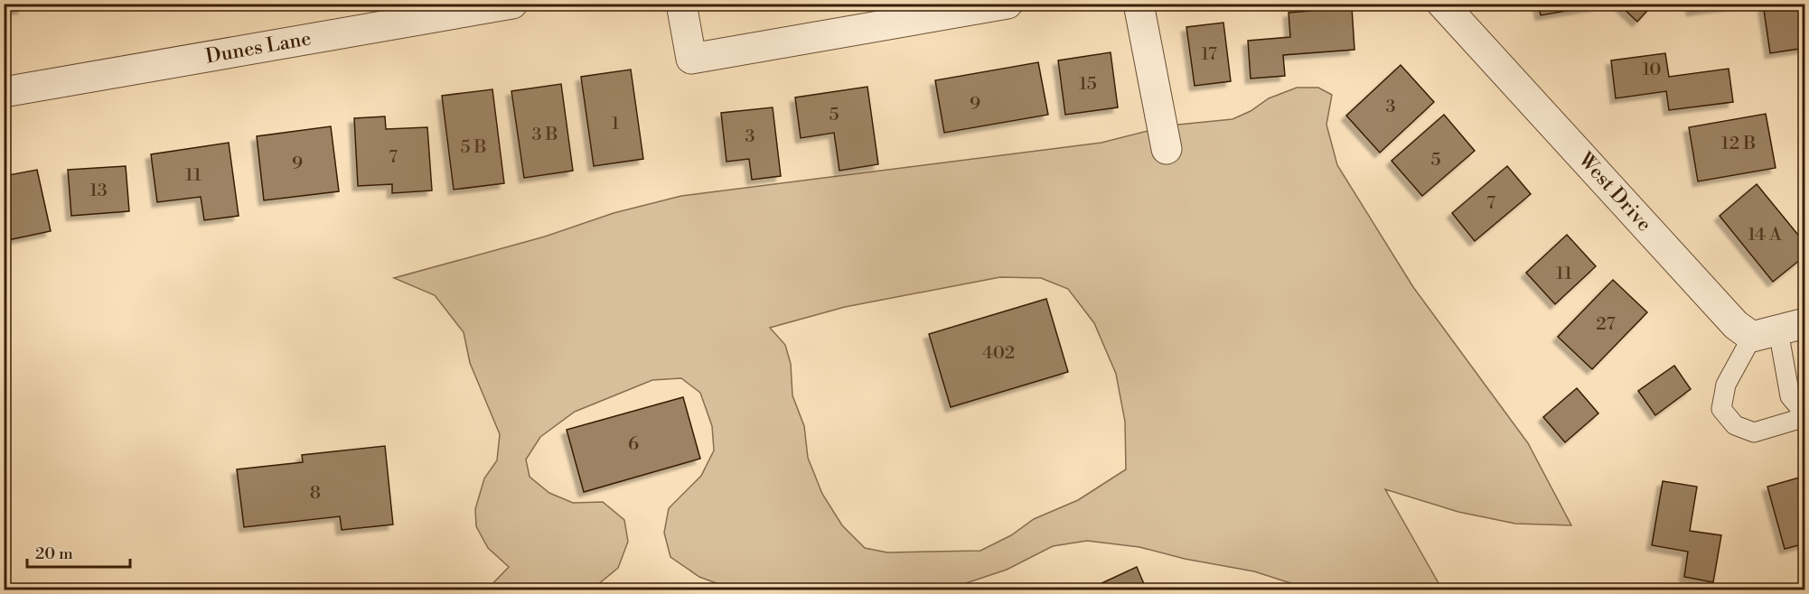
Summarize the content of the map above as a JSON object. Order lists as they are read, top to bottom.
{
  "streets": {
    "street": ["Dunes Lane", "West Drive"]
  },
  "house_numbers": [
    "17",
    "10",
    "15",
    "9",
    "3",
    "5",
    "1",
    "3 B",
    "3",
    "12 B",
    "5 B",
    "7",
    "5",
    "9",
    "11",
    "13",
    "7",
    "14 A",
    "11",
    "27",
    "402",
    "6",
    "8"
  ],
  "scale_bar": "20 m"
}
